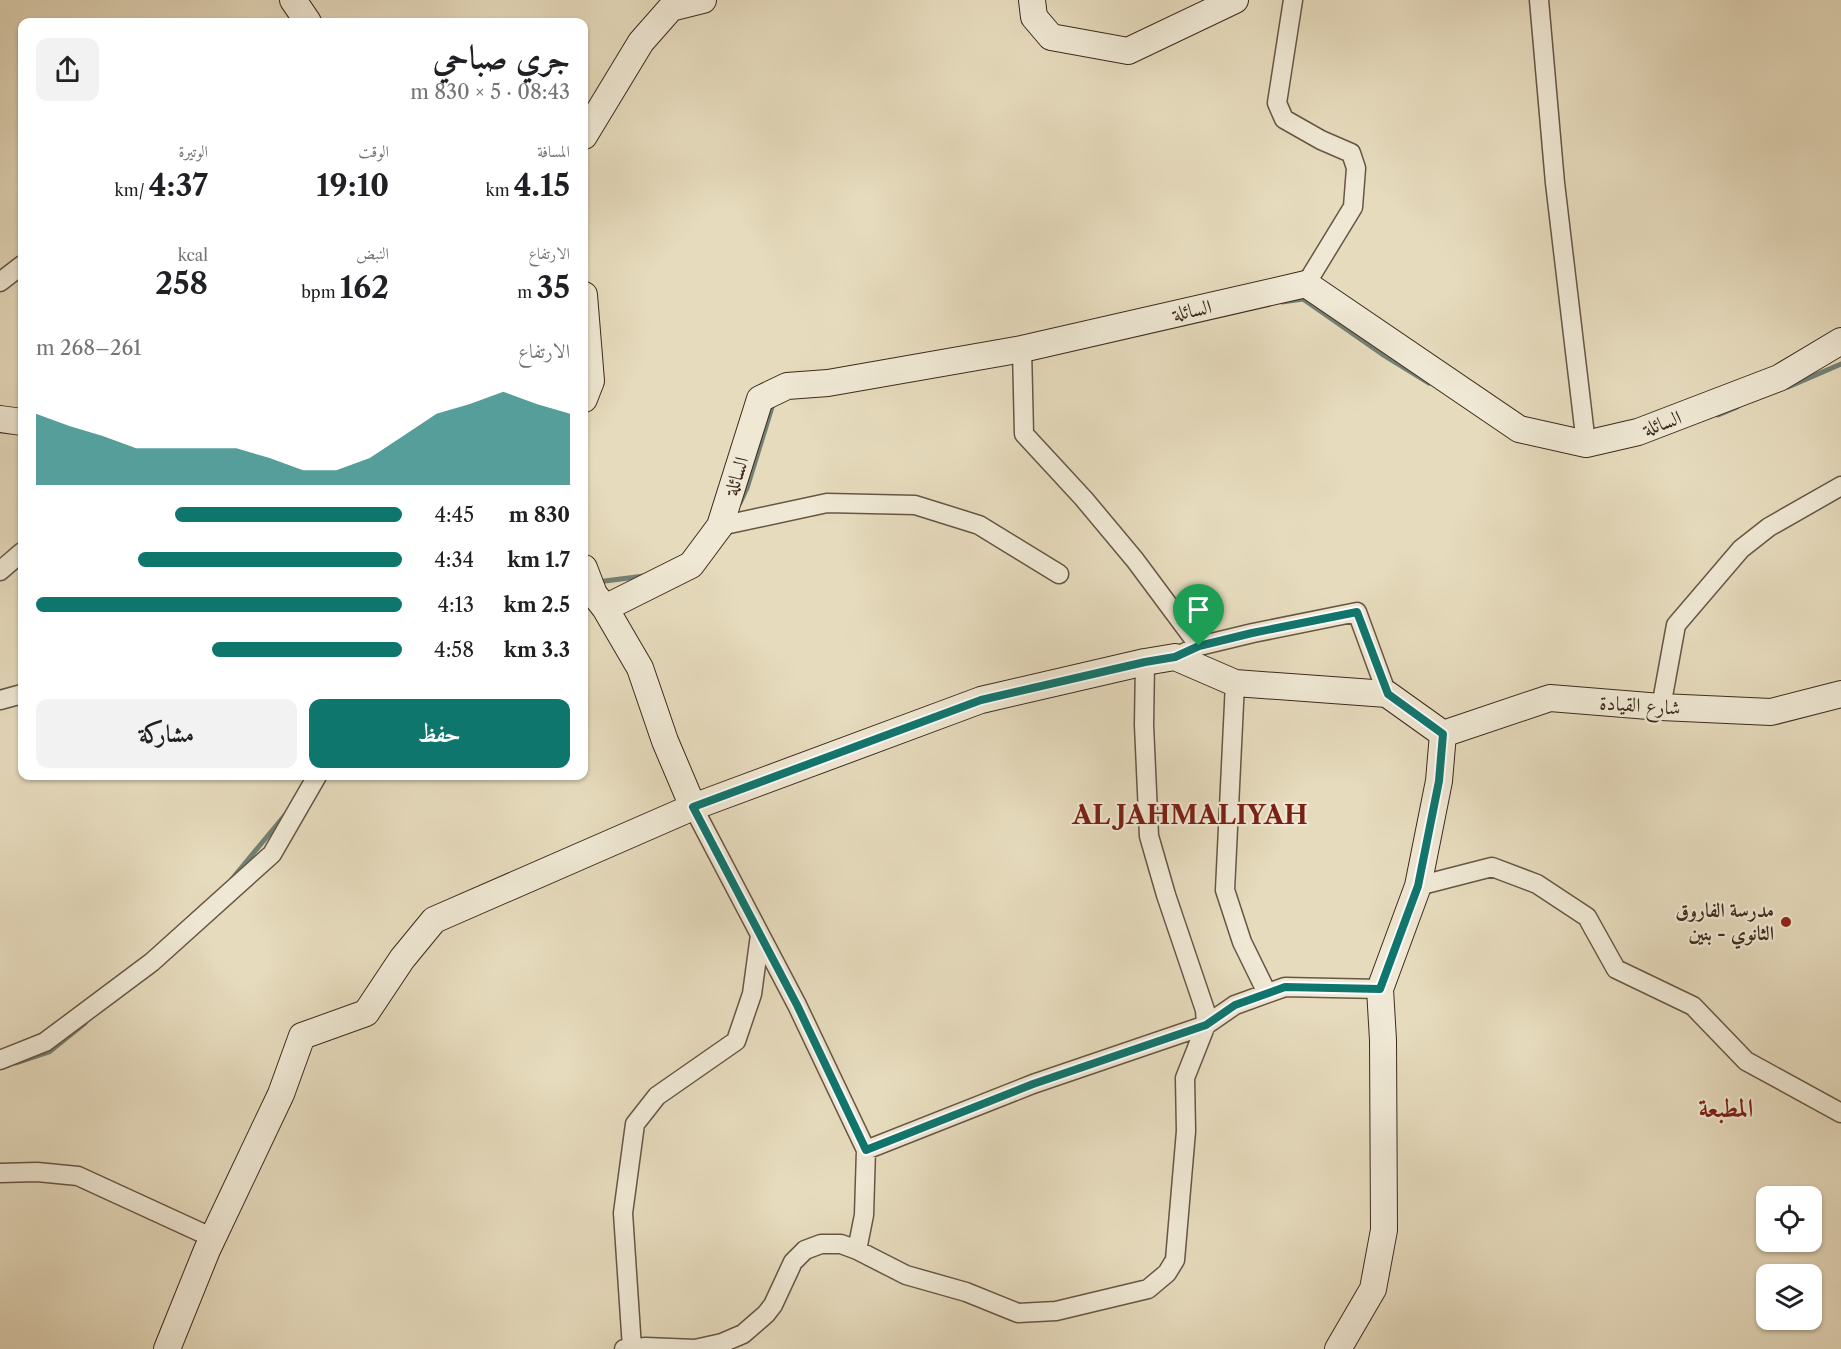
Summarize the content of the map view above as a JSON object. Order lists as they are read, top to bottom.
{
  "streets": {
    "street": ["السائلة", "شارع القيادة"]
  },
  "districts": ["AL JAHMALIYAH", "المطبعة"],
  "places": ["مدرسة الفاروق الثانوي - بنين"],
  "page": {
    "heading": ["جري صباحي", "08:43 · 5 × 830 m"],
    "stats": [
      ["المسافة", "4.15 km"],
      ["الوقت", "19:10"],
      ["الوتيرة", "4:37 /km"],
      ["الارتفاع", "35 m"],
      ["النبض", "162 bpm"],
      ["kcal", "258"]
    ],
    "chart": ["الارتفاع", "261–268 m"],
    "list": [
      {
        "name": "830 m",
        "note": "4:45"
      },
      {
        "name": "1.7 km",
        "note": "4:34"
      },
      {
        "name": "2.5 km",
        "note": "4:13"
      },
      {
        "name": "3.3 km",
        "note": "4:58"
      }
    ],
    "buttons": ["حفظ", "مشاركة"]
  }
}
